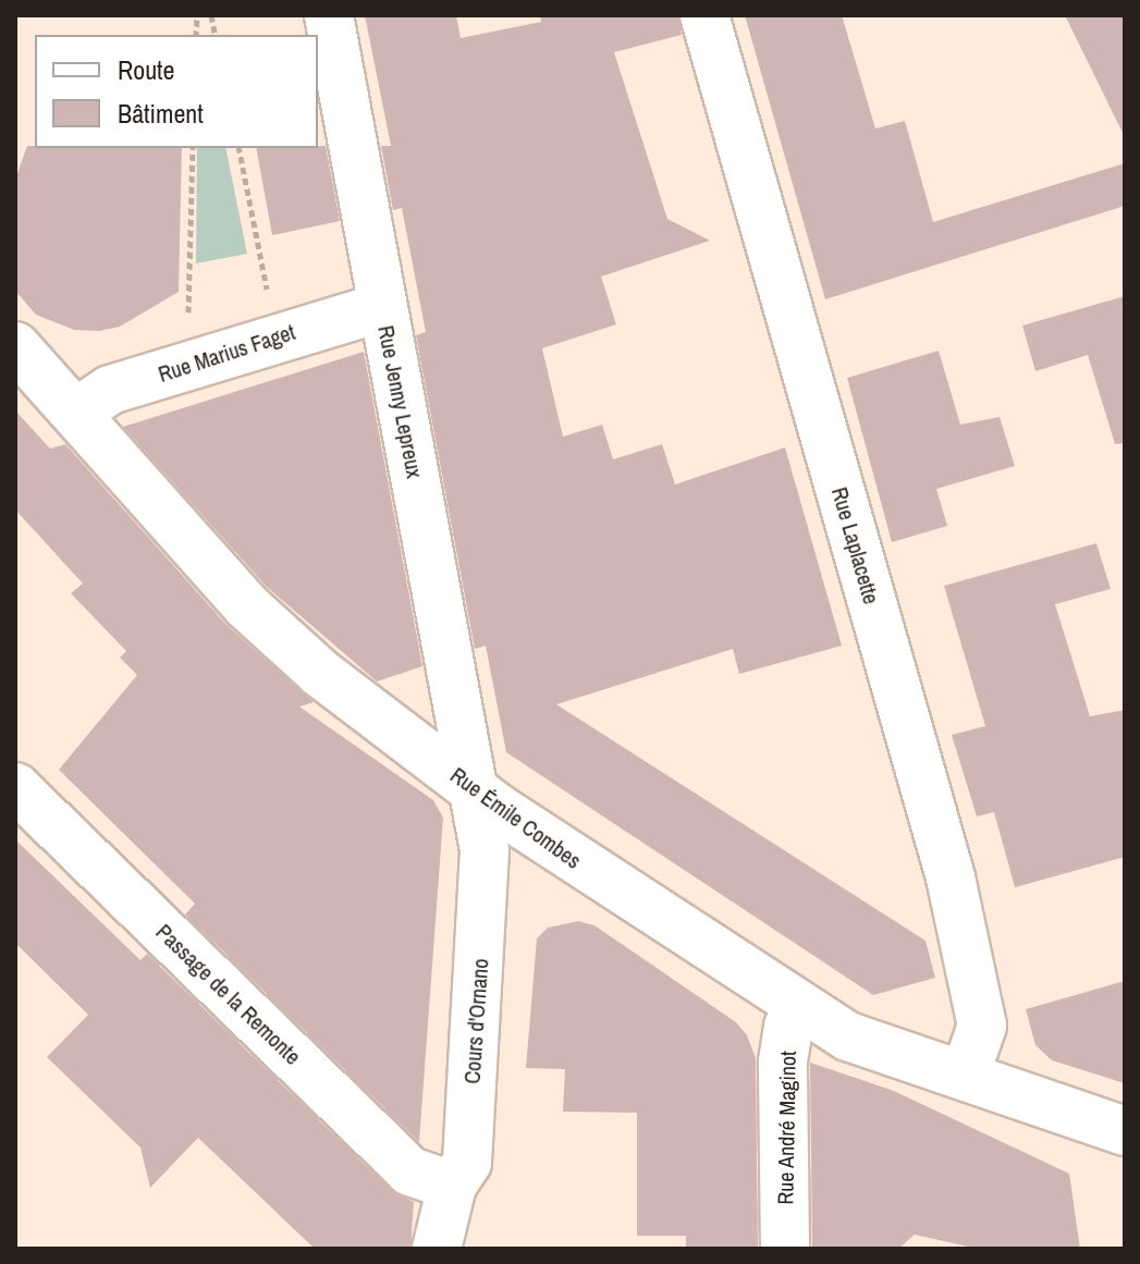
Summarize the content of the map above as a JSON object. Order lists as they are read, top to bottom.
{
  "streets": {
    "street": [
      "Rue Marius Faget",
      "Rue Jenny Lepreux",
      "Rue Laplacette",
      "Rue Émile Combes",
      "Passage de la Remonte",
      "Cours d'Ornano",
      "Rue André Maginot"
    ]
  },
  "crossings": [
    ["Rue Marius Faget", "Rue Jenny Lepreux"],
    ["Rue Marius Faget", "Rue Émile Combes"],
    ["Rue Jenny Lepreux", "Rue Émile Combes"],
    ["Rue Jenny Lepreux", "Cours d'Ornano"],
    ["Rue Laplacette", "Rue Émile Combes"],
    ["Rue Émile Combes", "Cours d'Ornano"],
    ["Rue Émile Combes", "Rue André Maginot"],
    ["Passage de la Remonte", "Cours d'Ornano"]
  ],
  "legend": ["Route", "Bâtiment"]
}
